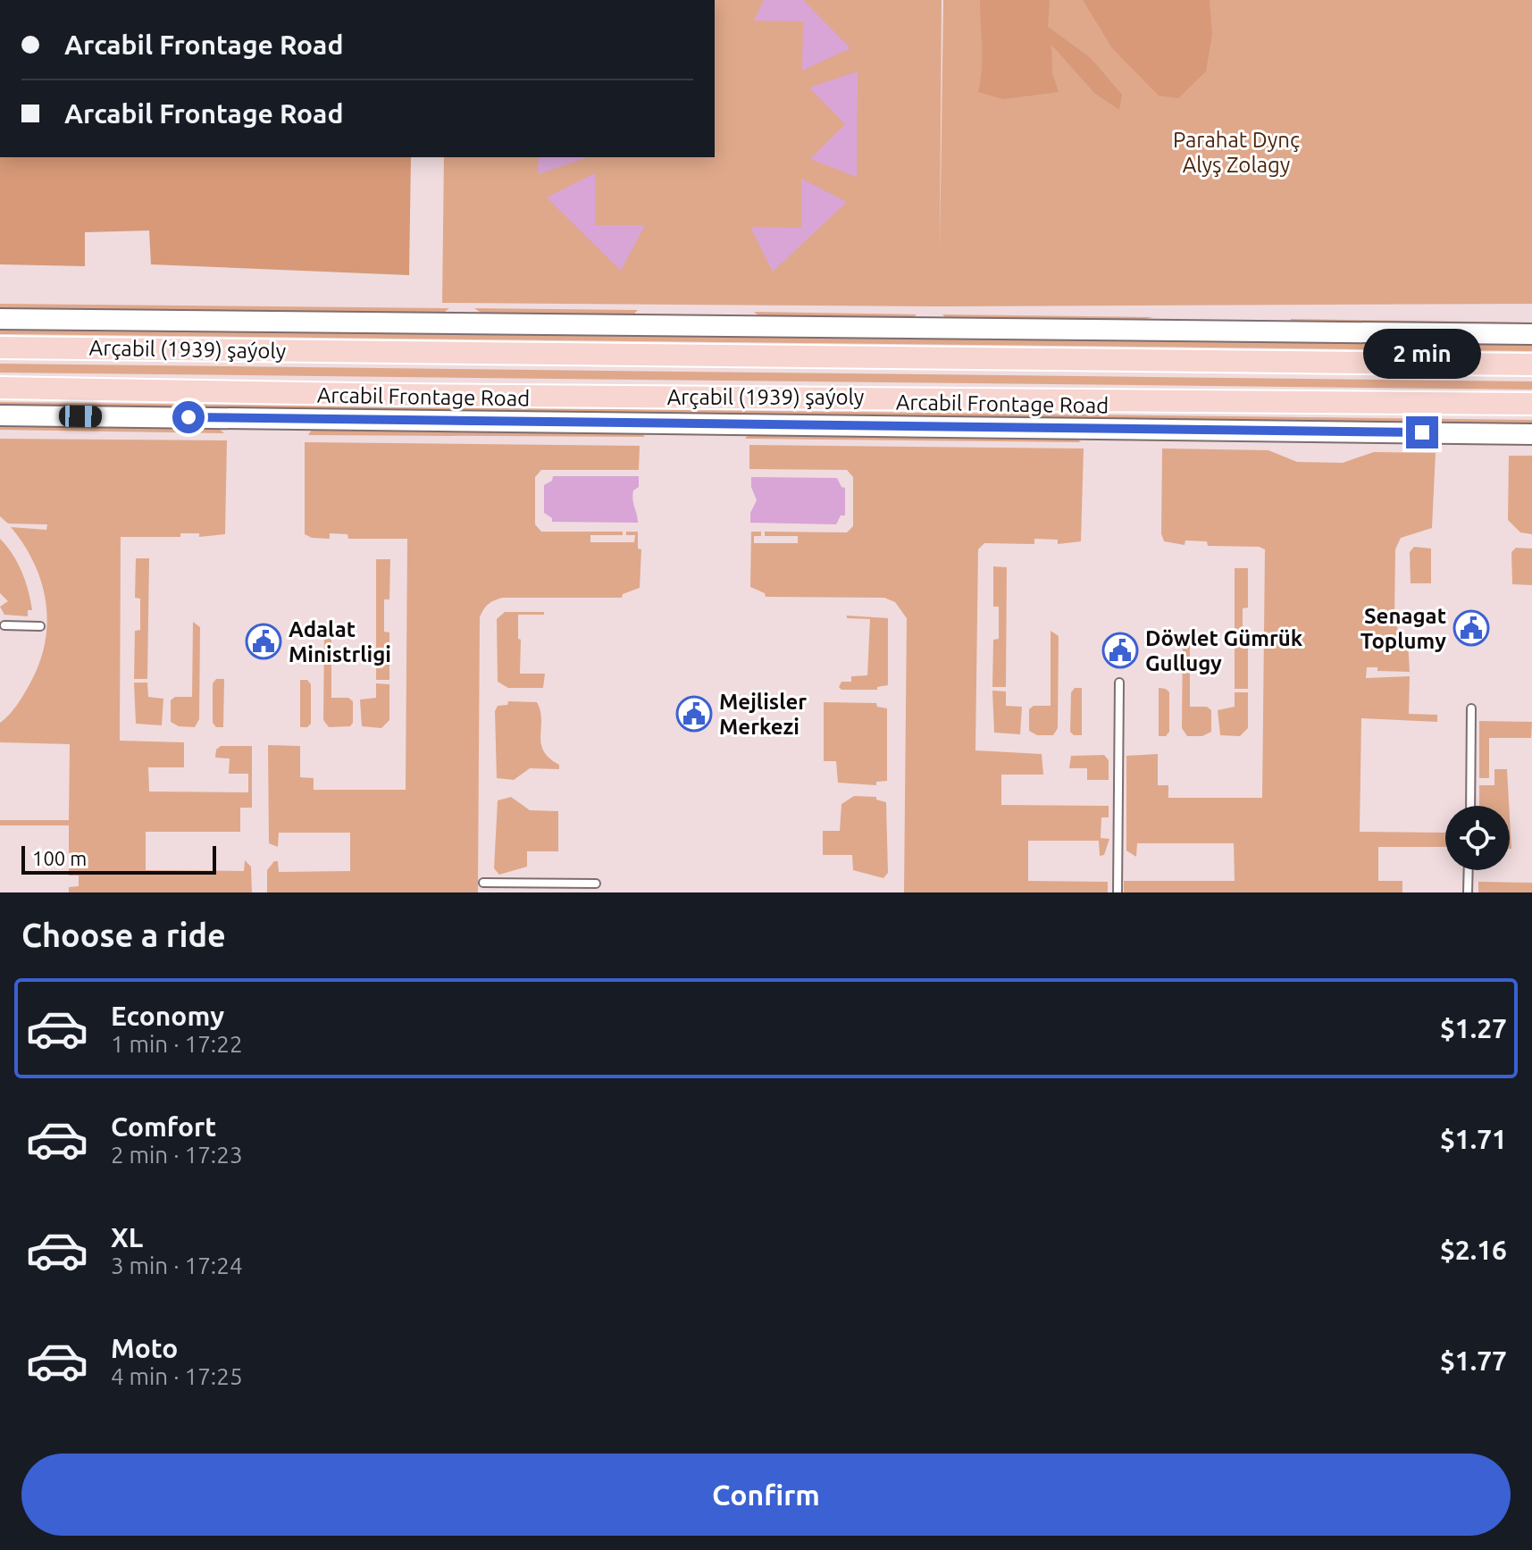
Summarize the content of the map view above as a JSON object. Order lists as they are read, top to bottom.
{
  "streets": {
    "main road": ["Arçabil (1939) şaýoly"],
    "street": ["Arcabil Frontage Road"]
  },
  "parks": ["Parahat Dynç Alyş Zolagy"],
  "places": {
    "public building": [
      "Senagat Toplumy",
      "Adalat Ministrligi",
      "Döwlet Gümrük Gullugy",
      "Mejlisler Merkezi"
    ]
  },
  "scale_bar": "100 m",
  "page": {
    "banner": ["Arcabil Frontage Road", "Arcabil Frontage Road"],
    "bubble": "2 min",
    "scale": "100 m",
    "heading": "Choose a ride",
    "list": [
      {
        "name": "Economy",
        "note": "1 min · 17:22",
        "value": "$1.27"
      },
      {
        "name": "Comfort",
        "note": "2 min · 17:23",
        "value": "$1.71"
      },
      {
        "name": "XL",
        "note": "3 min · 17:24",
        "value": "$2.16"
      },
      {
        "name": "Moto",
        "note": "4 min · 17:25",
        "value": "$1.77"
      }
    ],
    "buttons": "Confirm"
  }
}
